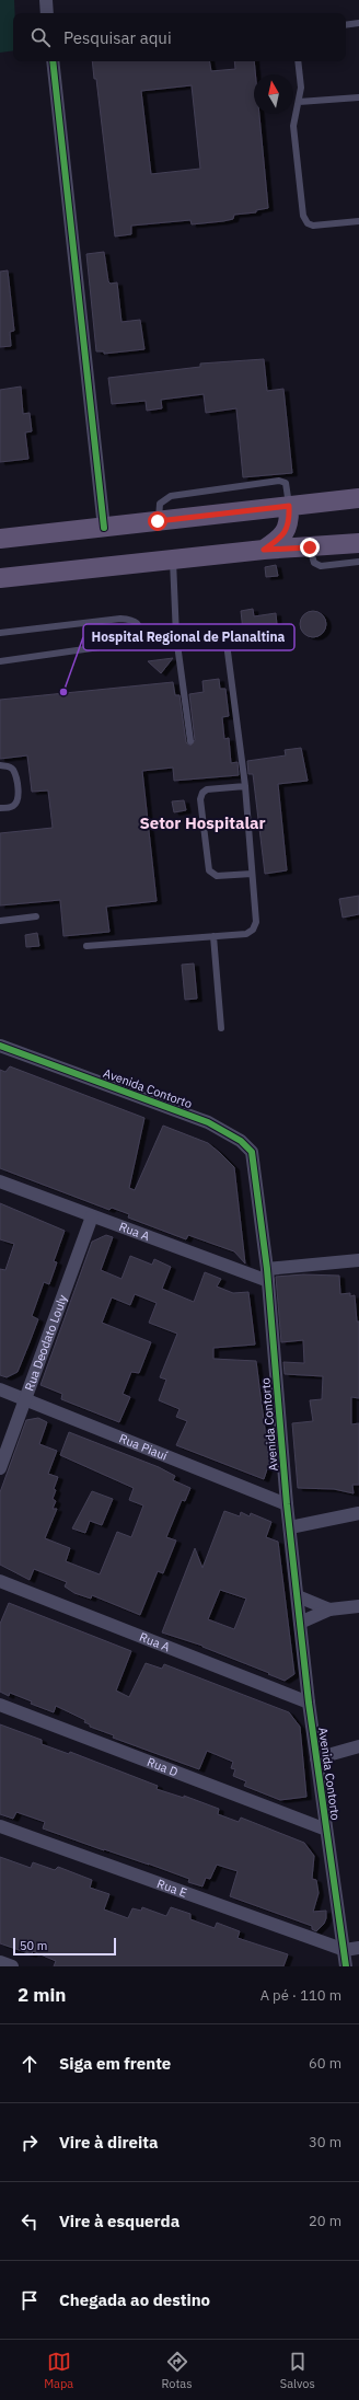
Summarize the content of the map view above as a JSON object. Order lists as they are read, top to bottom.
{
  "streets": {
    "street": [
      "Avenida Contorto",
      "Rua A",
      "Rua Deodato Louly",
      "Rua Piauí",
      "Rua D",
      "Rua E"
    ]
  },
  "crossings": [
    ["Avenida Contorto", "Rua A"],
    ["Avenida Contorto", "Rua Piauí"],
    ["Avenida Contorto", "Rua D"],
    ["Avenida Contorto", "Rua E"],
    ["Rua A", "Rua Deodato Louly"],
    ["Rua Deodato Louly", "Rua Piauí"]
  ],
  "districts": ["Setor Hospitalar"],
  "places": ["Hospital Regional de Planaltina"],
  "scale_bar": "50 m",
  "north": "top",
  "page": {
    "search": "Pesquisar aqui",
    "scale": "50 m",
    "heading": ["2 min", "A pé · 110 m"],
    "list": [
      ["Siga em frente", "60 m"],
      ["Vire à direita", "30 m"],
      ["Vire à esquerda", "20 m"],
      "Chegada ao destino"
    ],
    "nav": ["Mapa", "Rotas", "Salvos"]
  }
}
